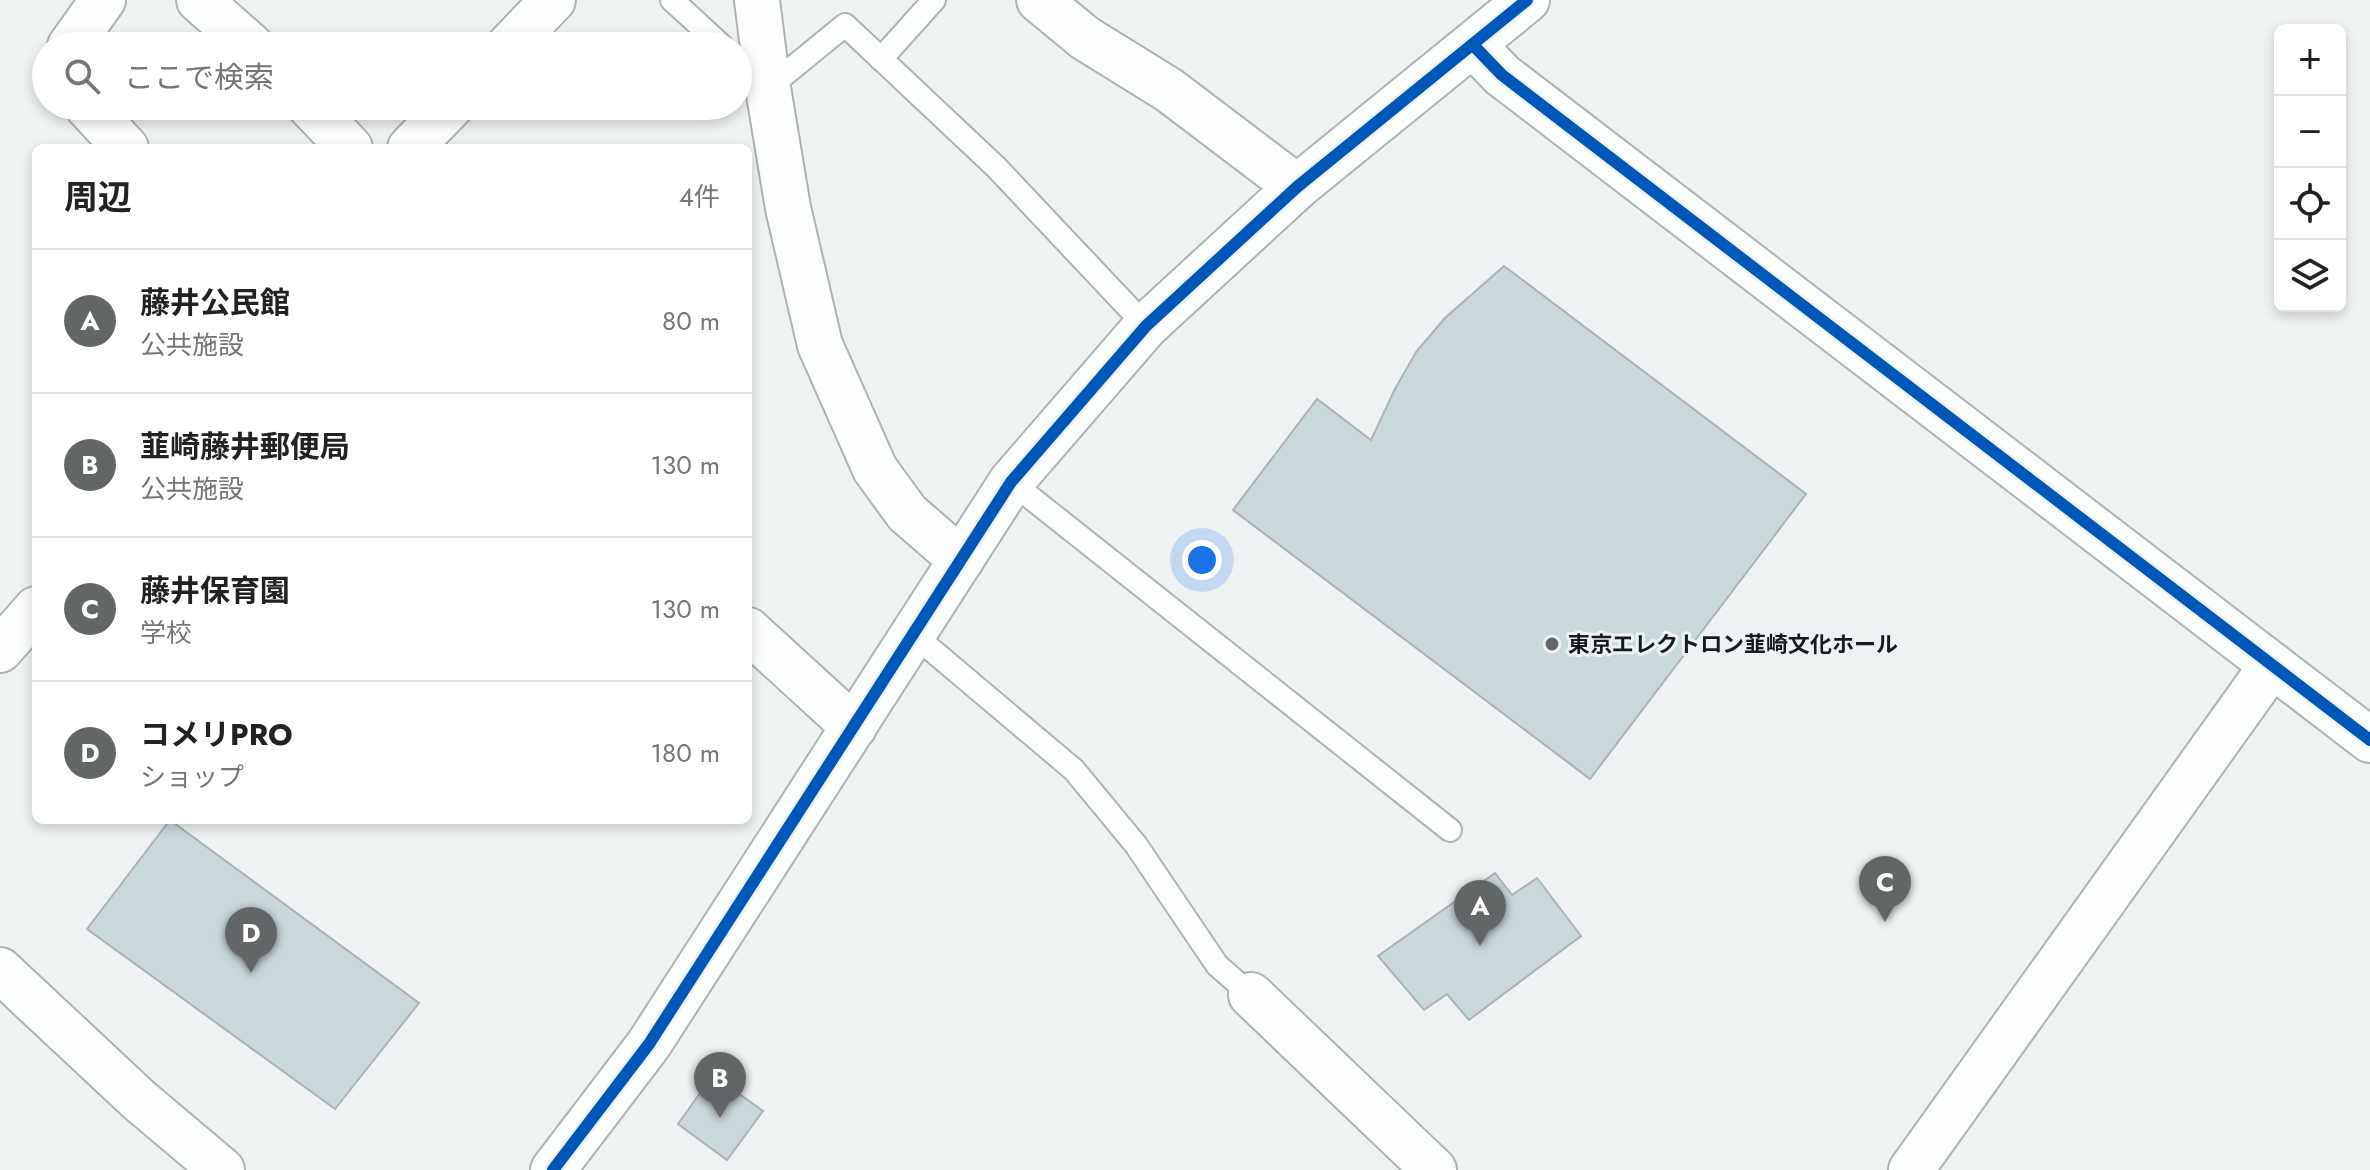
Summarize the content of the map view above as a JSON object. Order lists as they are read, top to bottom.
{
  "places": ["東京エレクトロン韮崎文化ホール"],
  "page": {
    "map_buttons": ["+", "−"],
    "search": "ここで検索",
    "heading": ["周辺", "4件"],
    "list": [
      {
        "mark": "A",
        "name": "藤井公民館",
        "note": "公共施設",
        "value": "80 m"
      },
      {
        "mark": "B",
        "name": "韮崎藤井郵便局",
        "note": "公共施設",
        "value": "130 m"
      },
      {
        "mark": "C",
        "name": "藤井保育園",
        "note": "学校",
        "value": "130 m"
      },
      {
        "mark": "D",
        "name": "コメリPRO",
        "note": "ショップ",
        "value": "180 m"
      }
    ],
    "pins": [
      "C",
      "A",
      "D",
      "B"
    ]
  }
}
